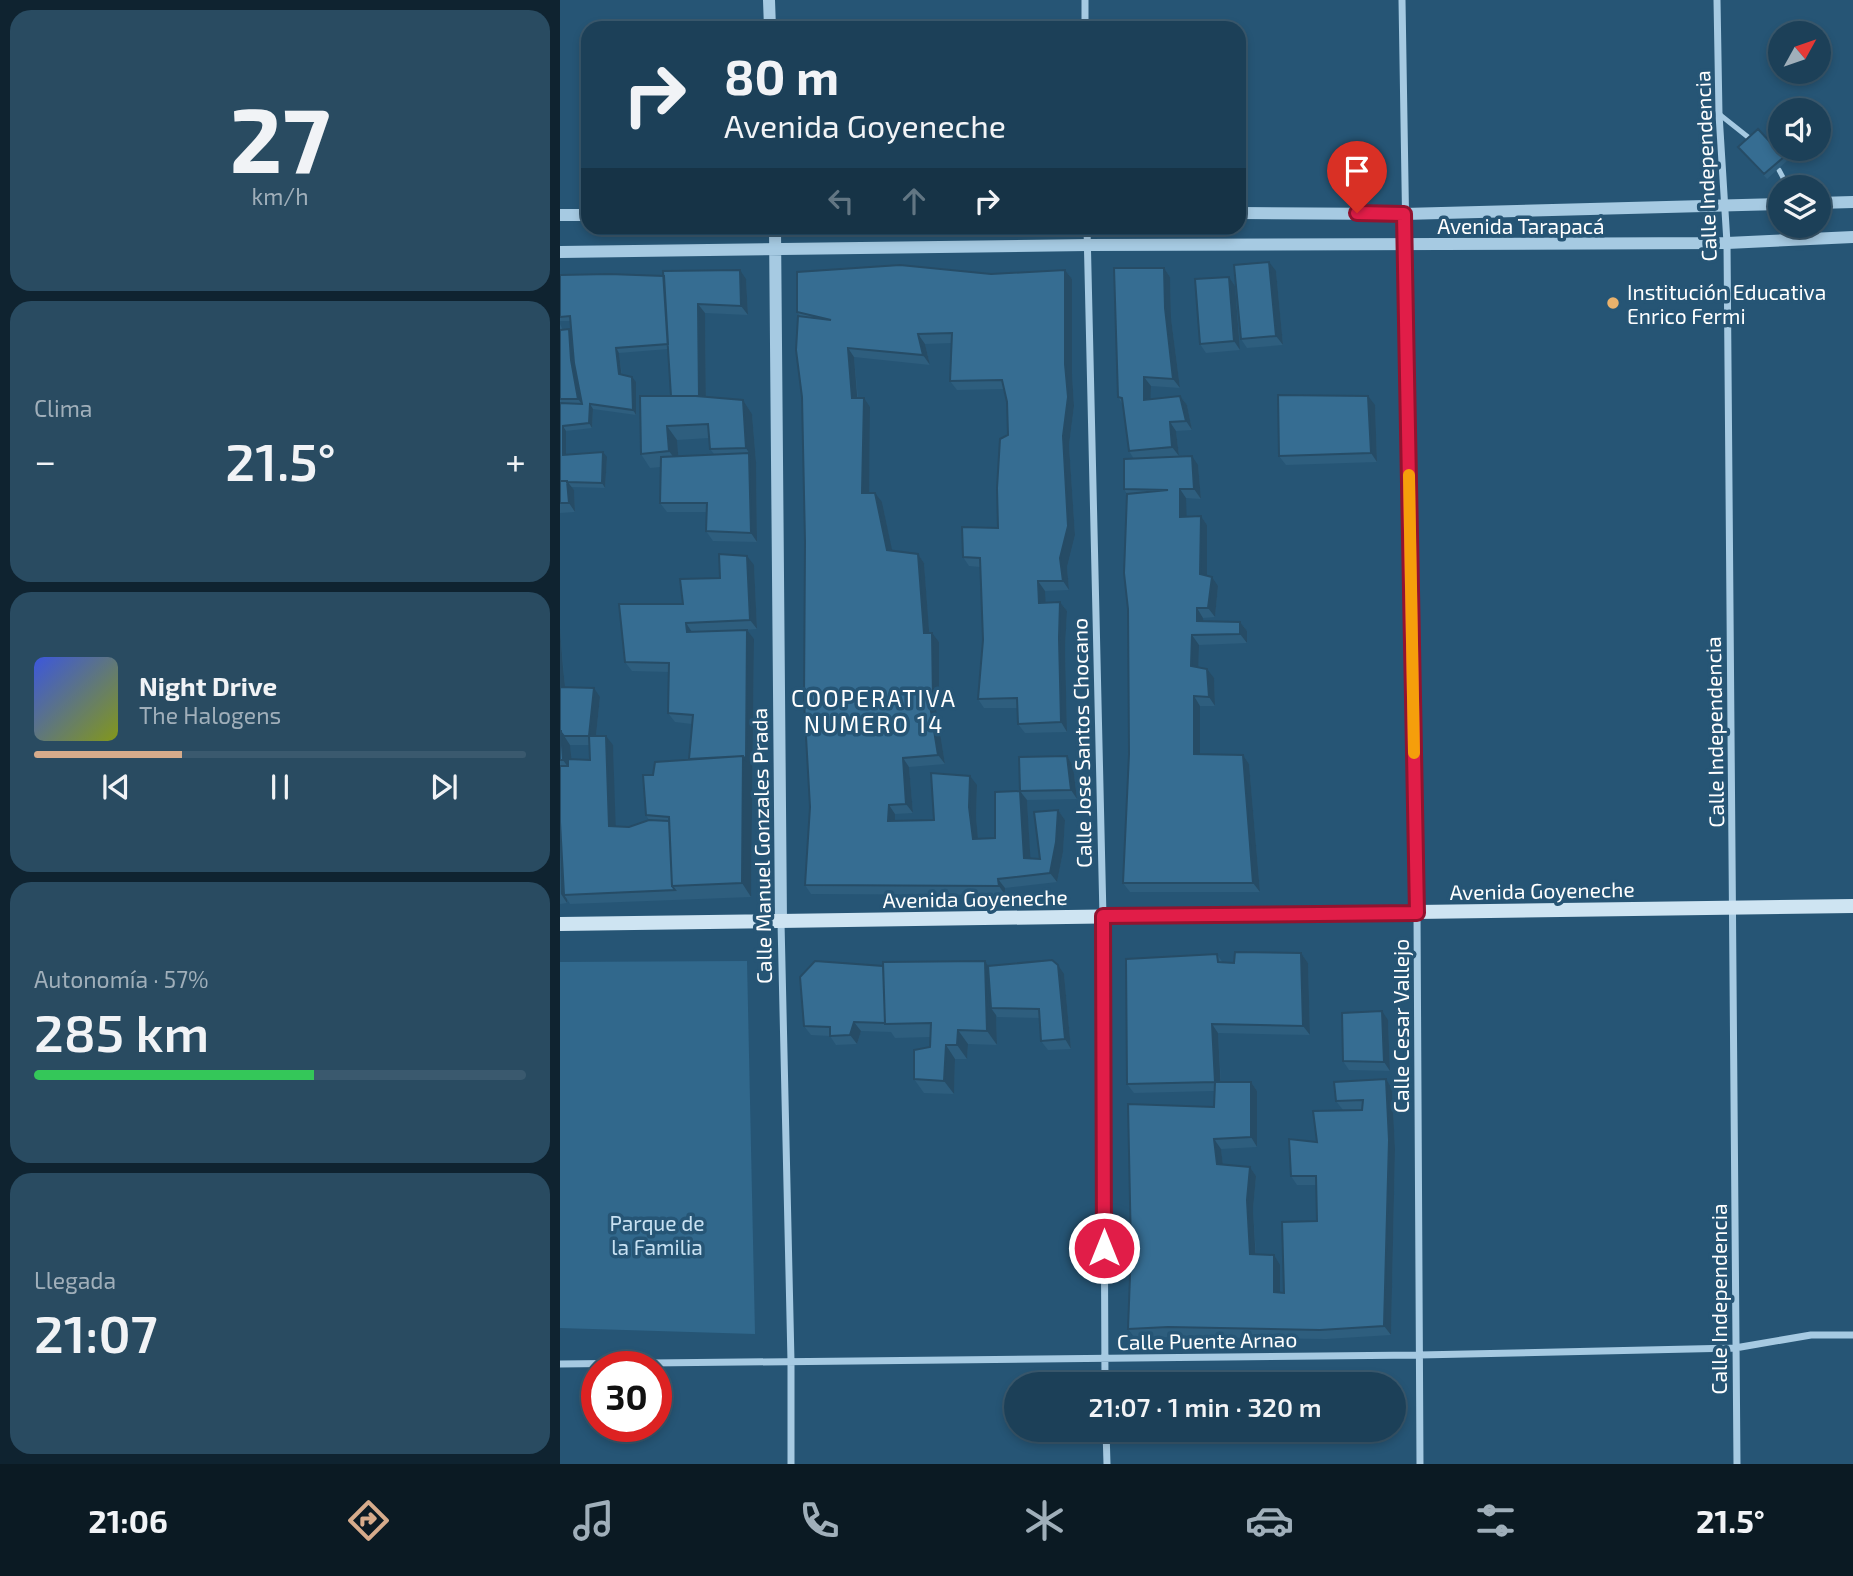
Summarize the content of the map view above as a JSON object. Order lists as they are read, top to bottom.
{
  "streets": {
    "main road": ["Avenida Goyeneche"],
    "street": [
      "Calle Independencia",
      "Avenida Tarapacá",
      "Calle Jose Santos Chocano",
      "Calle Manuel Gonzales Prada",
      "Calle Cesar Vallejo",
      "Calle Puente Arnao"
    ]
  },
  "crossings": [
    ["Calle Independencia", "Avenida Tarapacá"],
    ["Calle Independencia", "Avenida Goyeneche"],
    ["Calle Independencia", "Calle Puente Arnao"],
    ["Avenida Tarapacá", "Calle Jose Santos Chocano"],
    ["Avenida Tarapacá", "Calle Manuel Gonzales Prada"],
    ["Avenida Tarapacá", "Calle Cesar Vallejo"],
    ["Calle Jose Santos Chocano", "Avenida Goyeneche"],
    ["Calle Jose Santos Chocano", "Calle Puente Arnao"],
    ["Calle Manuel Gonzales Prada", "Avenida Goyeneche"],
    ["Calle Manuel Gonzales Prada", "Calle Puente Arnao"],
    ["Avenida Goyeneche", "Calle Cesar Vallejo"],
    ["Calle Cesar Vallejo", "Calle Puente Arnao"]
  ],
  "districts": ["COOPERATIVA NUMERO 14"],
  "parks": ["Parque de la Familia"],
  "places": ["Institución Educativa Enrico Fermi"],
  "north": "top right",
  "page": {
    "tile": [
      ["27", "km/h"],
      "Clima",
      ["Autonomía · 57%", "285 km"],
      ["Llegada", "21:07"]
    ],
    "turn": ["80 m", "Avenida Goyeneche"],
    "heat": ["−", "21.5°", "+"],
    "song": ["Night Drive", "The Halogens"],
    "limit": "30",
    "trip": "21:07 · 1 min · 320 m",
    "tabs": ["21:06", "21.5°"]
  }
}
